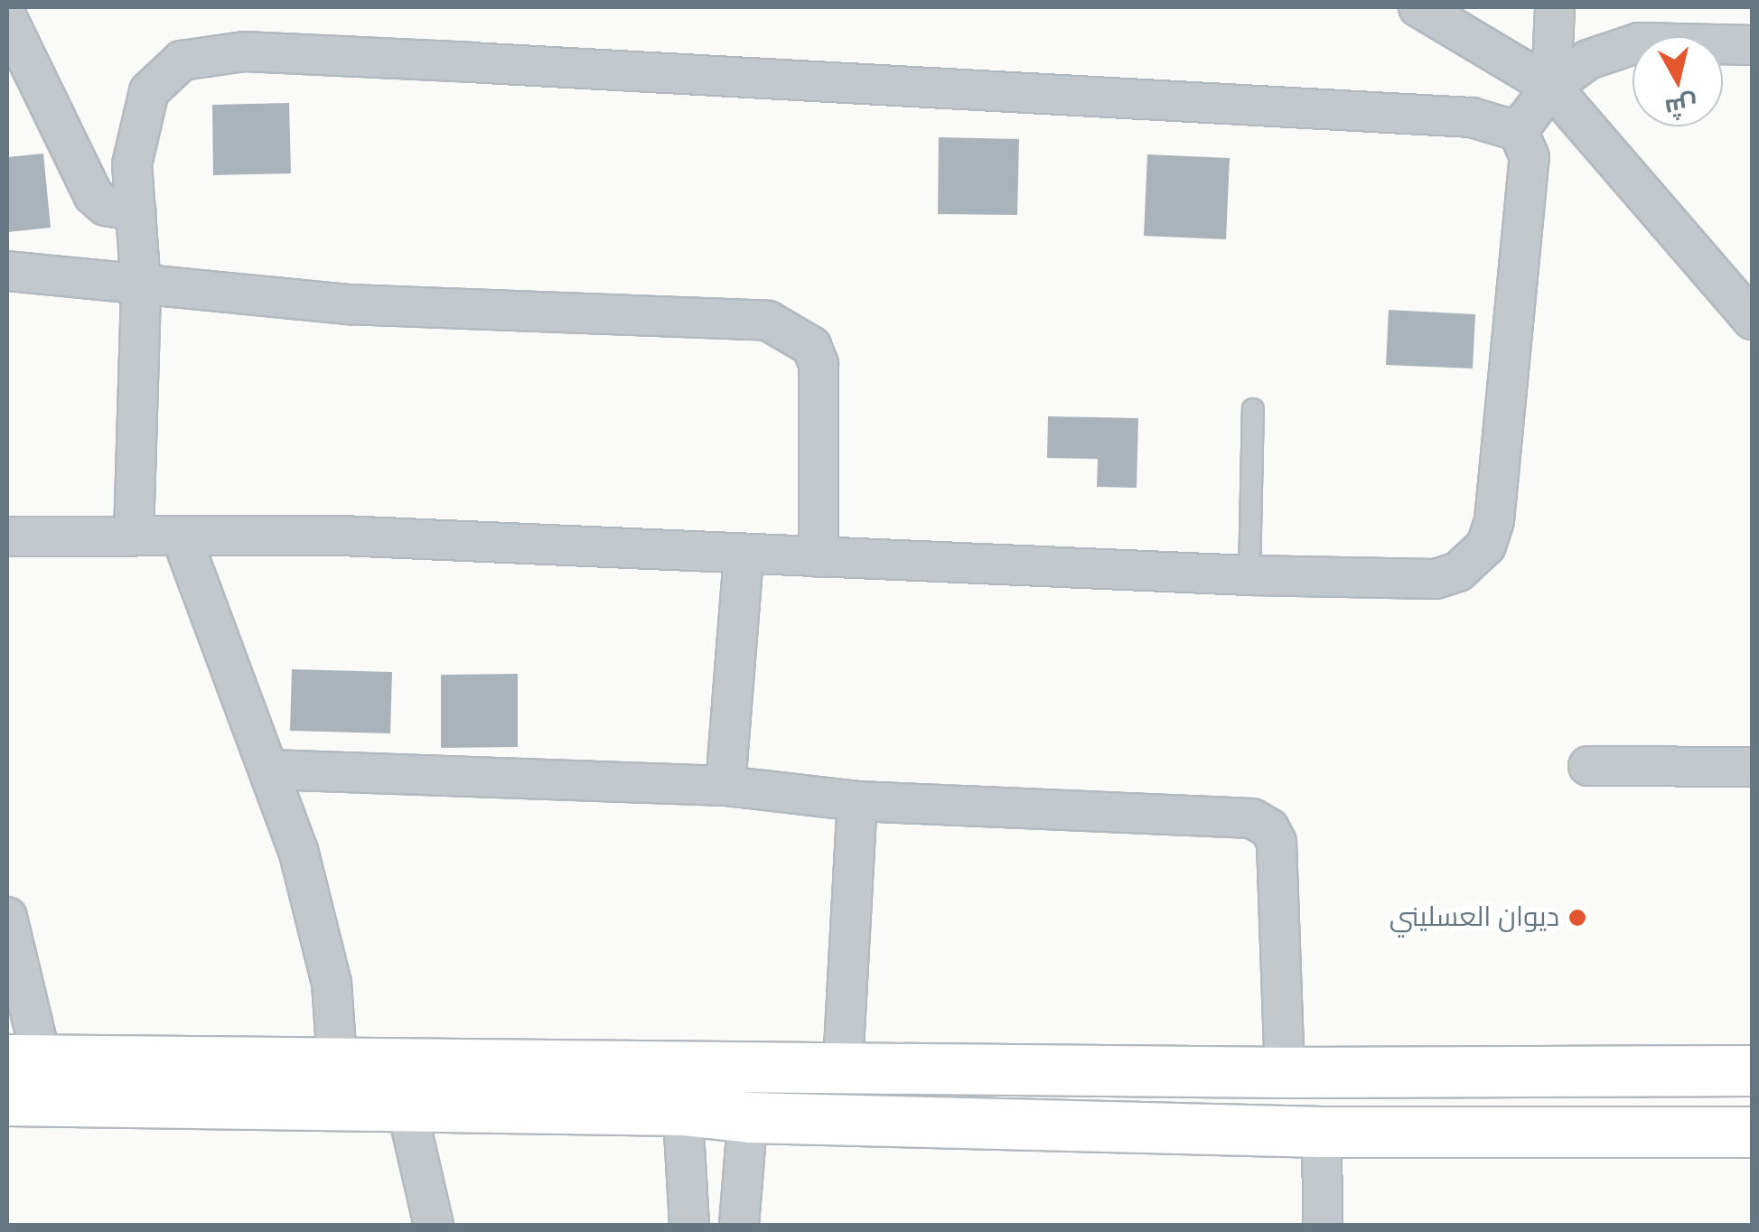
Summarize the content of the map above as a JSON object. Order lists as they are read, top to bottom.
{
  "places": ["ديوان العسليني"],
  "north": "bottom"
}
